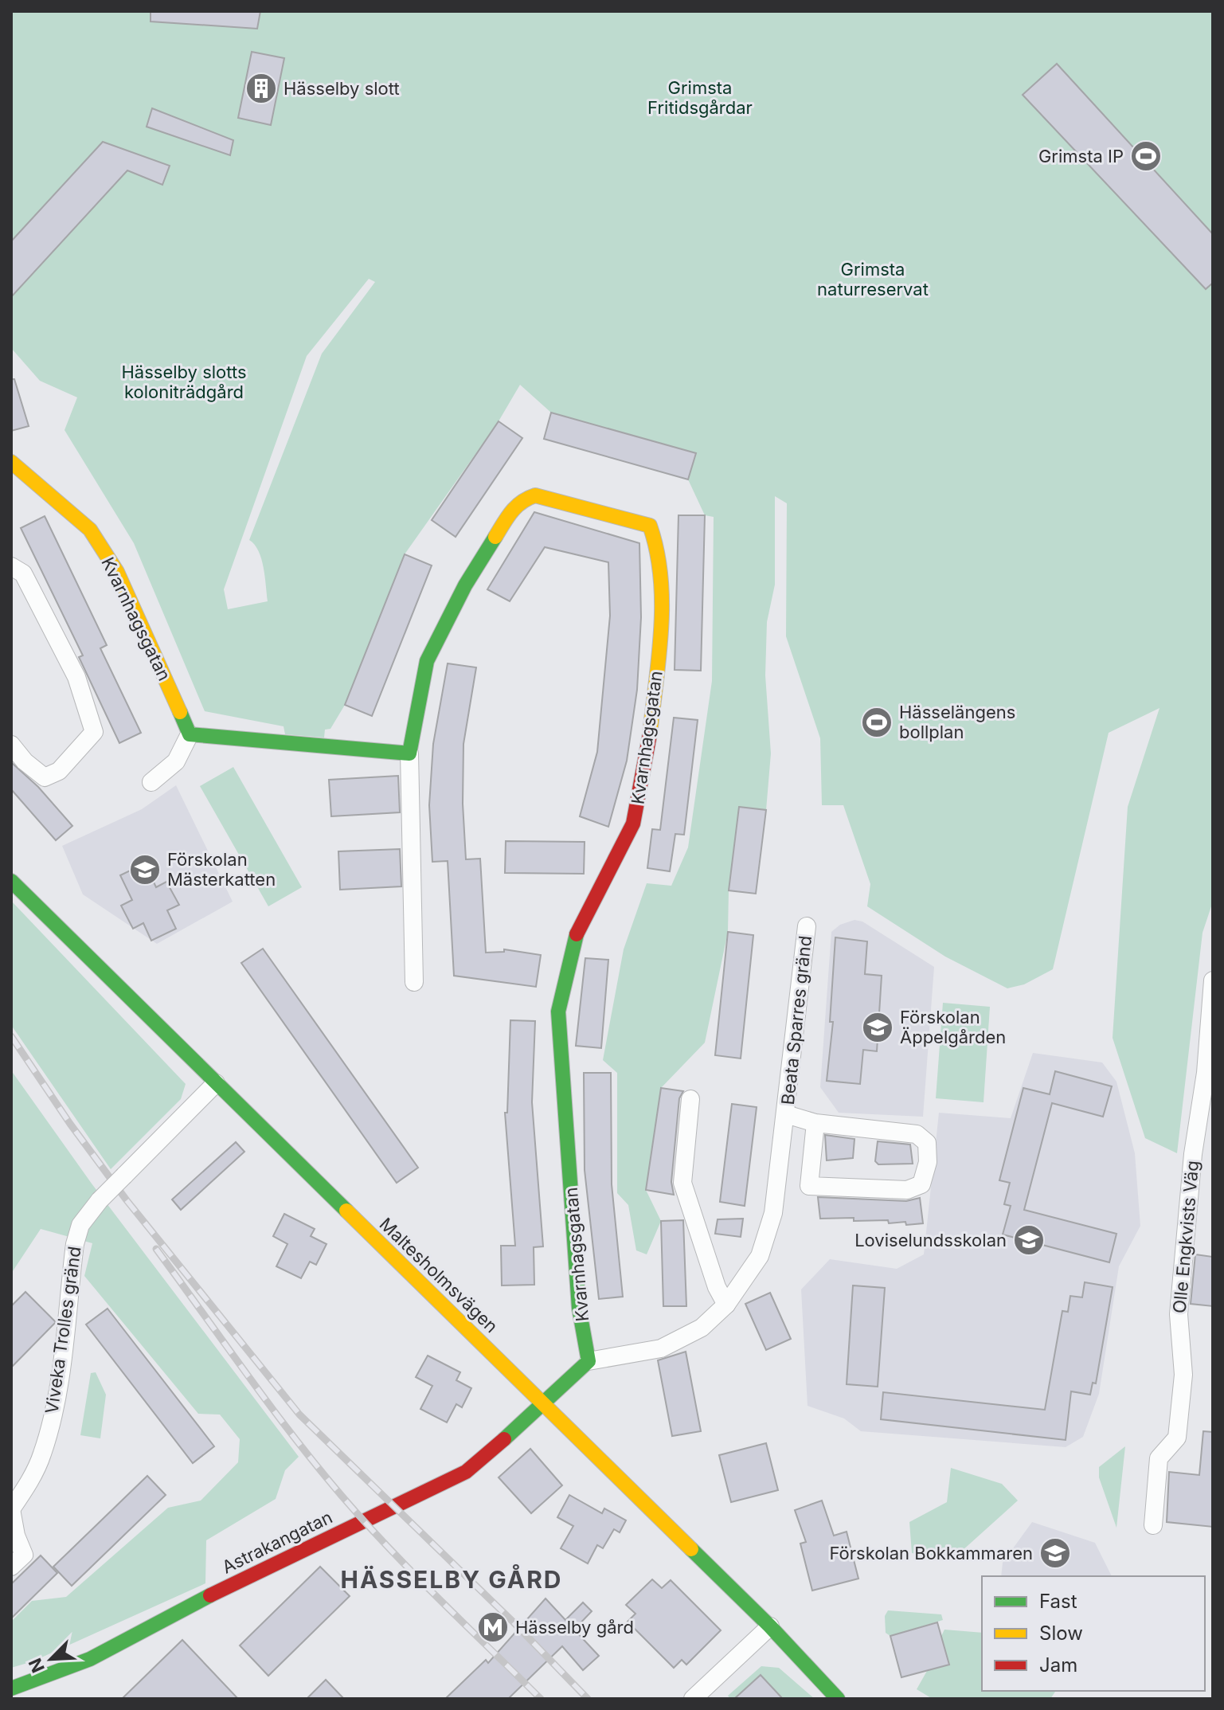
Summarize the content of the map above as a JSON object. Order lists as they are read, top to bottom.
{
  "streets": {
    "street": [
      "Kvarnhagsgatan",
      "Beata Sparres gränd",
      "Olle Engkvists Väg",
      "Maltesholmsvägen",
      "Viveka Trolles gränd",
      "Astrakangatan"
    ]
  },
  "crossings": [
    ["Kvarnhagsgatan", "Beata Sparres gränd"],
    ["Maltesholmsvägen", "Viveka Trolles gränd"],
    ["Maltesholmsvägen", "Astrakangatan"]
  ],
  "districts": ["HÄSSELBY GÅRD"],
  "parks": ["Grimsta Fritidsgårdar", "Grimsta naturreservat", "Hässelby slotts koloniträdgård"],
  "places": {
    "building": ["Hässelby slott"],
    "sports": ["Grimsta IP", "Hässelängens bollplan"],
    "school or university": [
      "Förskolan Mästerkatten",
      "Förskolan Äppelgården",
      "Loviselundsskolan",
      "Förskolan Bokkammaren"
    ],
    "metro station": ["Hässelby gård"]
  },
  "legend": ["Fast", "Slow", "Jam"],
  "north": "bottom left"
}
